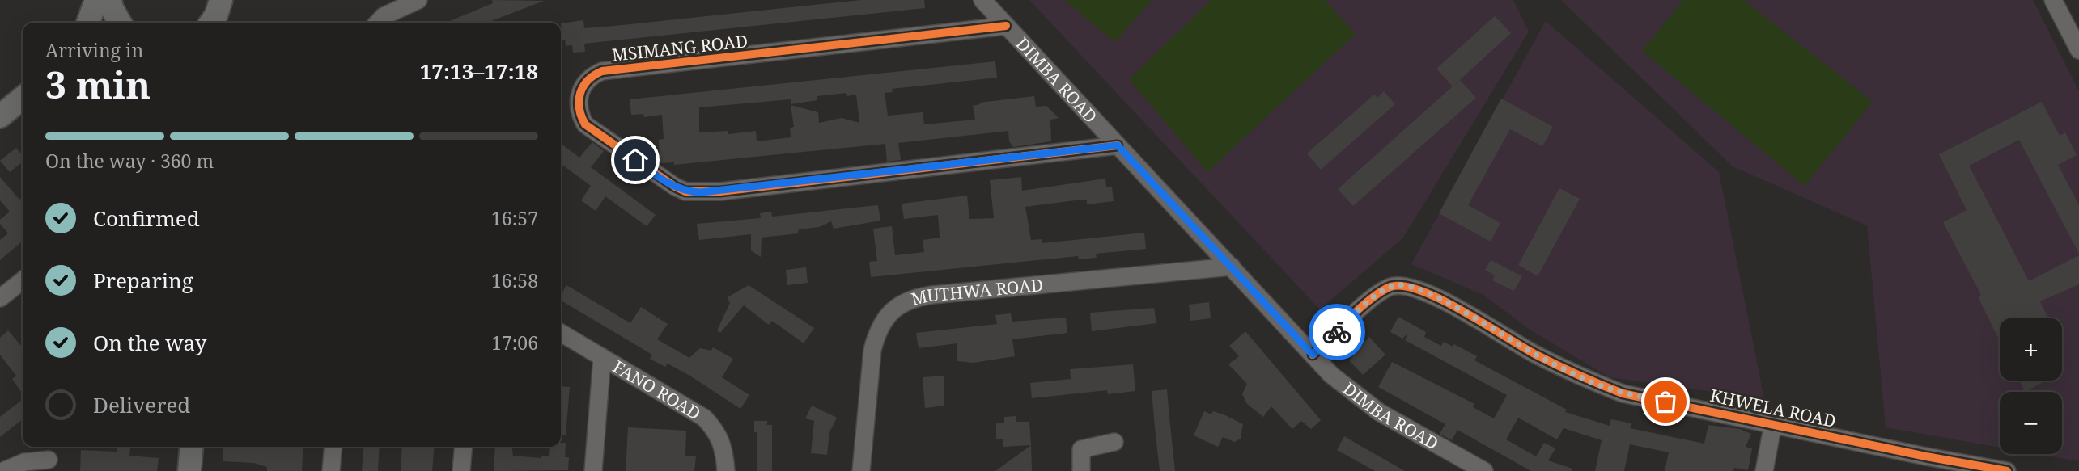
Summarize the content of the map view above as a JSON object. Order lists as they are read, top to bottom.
{
  "streets": {
    "street": [
      "MSIMANG ROAD",
      "DIMBA ROAD",
      "MUTHWA ROAD",
      "FANO ROAD",
      "KHWELA ROAD"
    ]
  },
  "crossings": [
    ["MSIMANG ROAD", "DIMBA ROAD"],
    ["DIMBA ROAD", "MUTHWA ROAD"],
    ["DIMBA ROAD", "KHWELA ROAD"]
  ],
  "page": {
    "heading": ["3 min", "Arriving in", "17:13–17:18"],
    "bar": "On the way · 360 m",
    "list": [
      ["Confirmed", "16:57"],
      ["Preparing", "16:58"],
      ["On the way", "17:06"],
      "Delivered"
    ],
    "map_buttons": ["+", "−"]
  }
}
